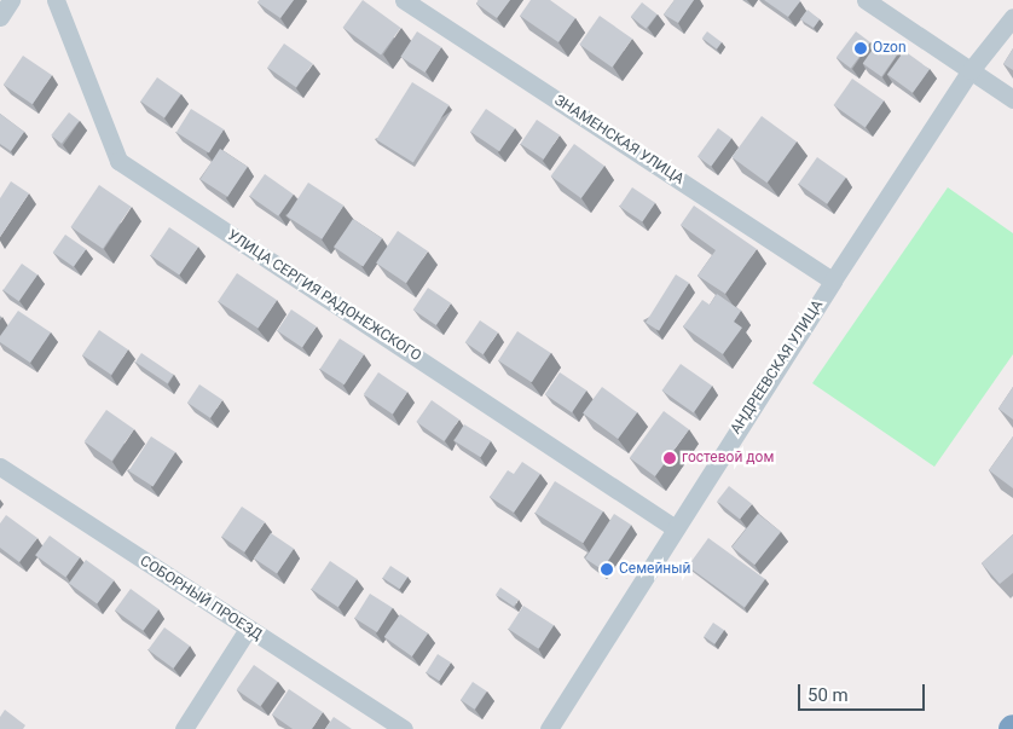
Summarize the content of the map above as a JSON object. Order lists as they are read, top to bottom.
{
  "streets": {
    "street": [
      "ЗНАМЕНСКАЯ УЛИЦА",
      "УЛИЦА СЕРГИЯ РАДОНЕЖСКОГО",
      "АНДРЕЕВСКАЯ УЛИЦА",
      "СОБОРНЫЙ ПРОЕЗД"
    ]
  },
  "crossings": [
    ["ЗНАМЕНСКАЯ УЛИЦА", "АНДРЕЕВСКАЯ УЛИЦА"],
    ["УЛИЦА СЕРГИЯ РАДОНЕЖСКОГО", "АНДРЕЕВСКАЯ УЛИЦА"]
  ],
  "places": ["Ozon", "гостевой дом", "Семейный"],
  "scale_bar": "50 m"
}
